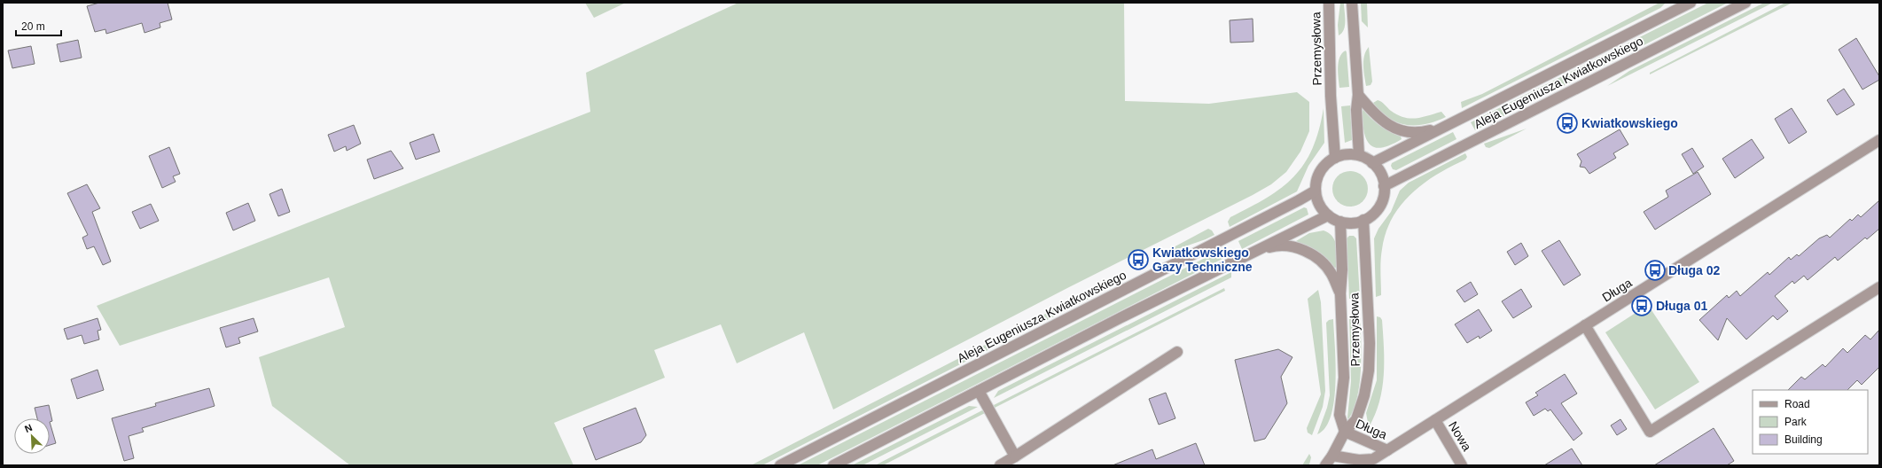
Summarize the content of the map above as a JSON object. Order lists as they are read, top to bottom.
{
  "streets": {
    "street": [
      "Przemysłowa",
      "Aleja Eugeniusza Kwiatkowskiego",
      "Długa",
      "Nowa"
    ]
  },
  "crossings": [
    ["Przemysłowa", "Aleja Eugeniusza Kwiatkowskiego"],
    ["Przemysłowa", "Długa"],
    ["Długa", "Nowa"]
  ],
  "places": {
    "bus stop": [
      "Kwiatkowskiego",
      "Kwiatkowskiego Gazy Techniczne",
      "Długa 02",
      "Długa 01"
    ]
  },
  "legend": ["Road", "Park", "Building"],
  "scale_bar": "20 m",
  "north": "top left"
}
